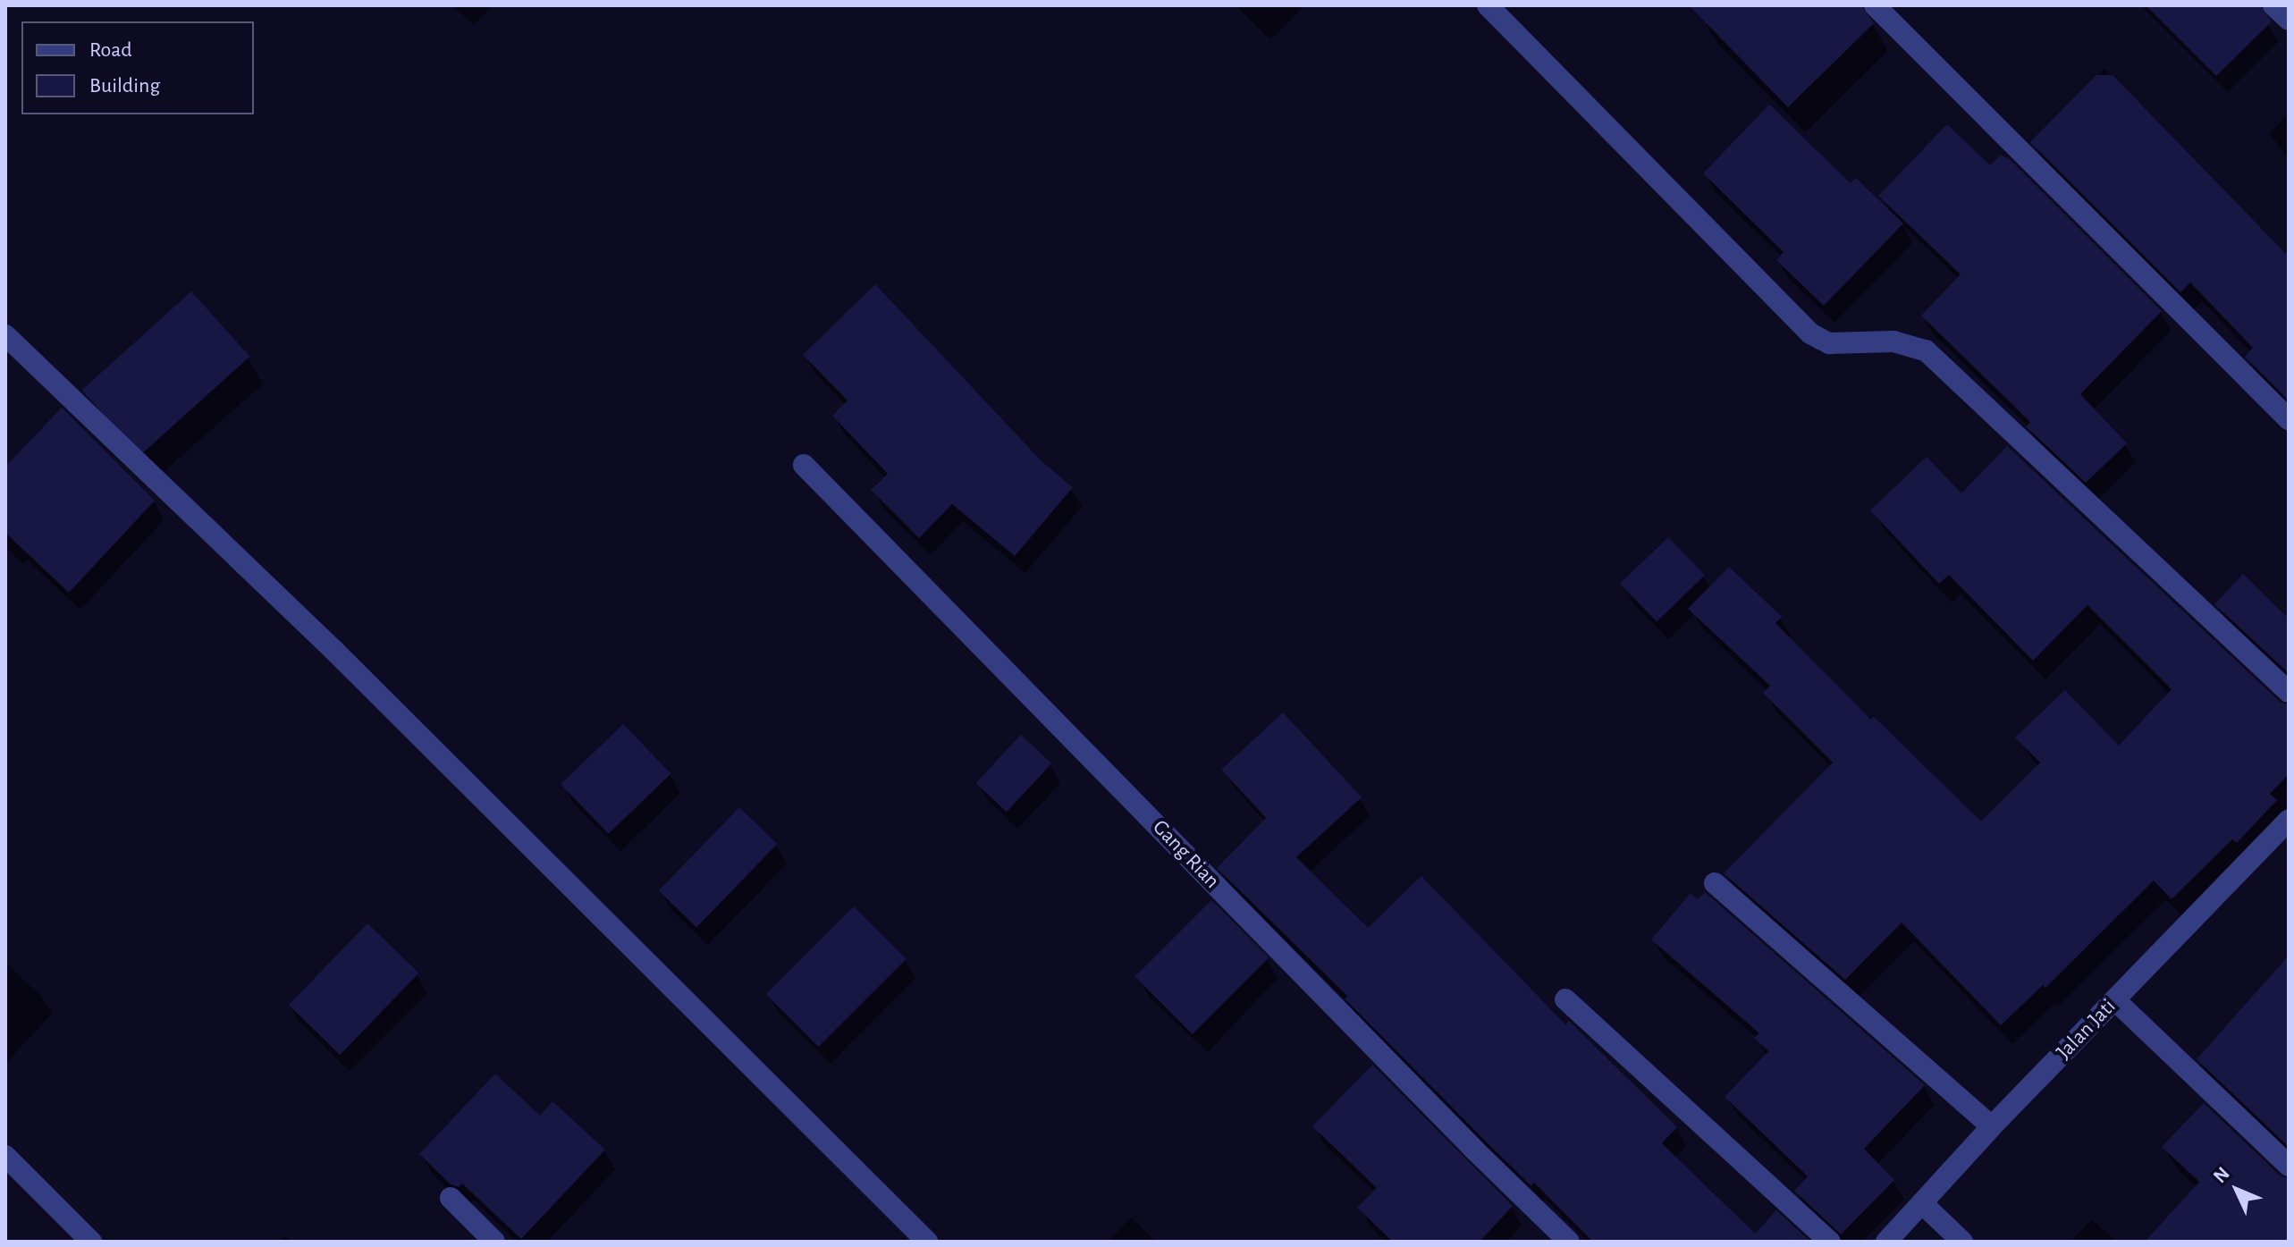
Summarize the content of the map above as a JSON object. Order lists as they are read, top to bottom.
{
  "streets": {
    "street": ["Gang Rian", "Jalan Jati"]
  },
  "legend": ["Road", "Building"],
  "north": "top left"
}
